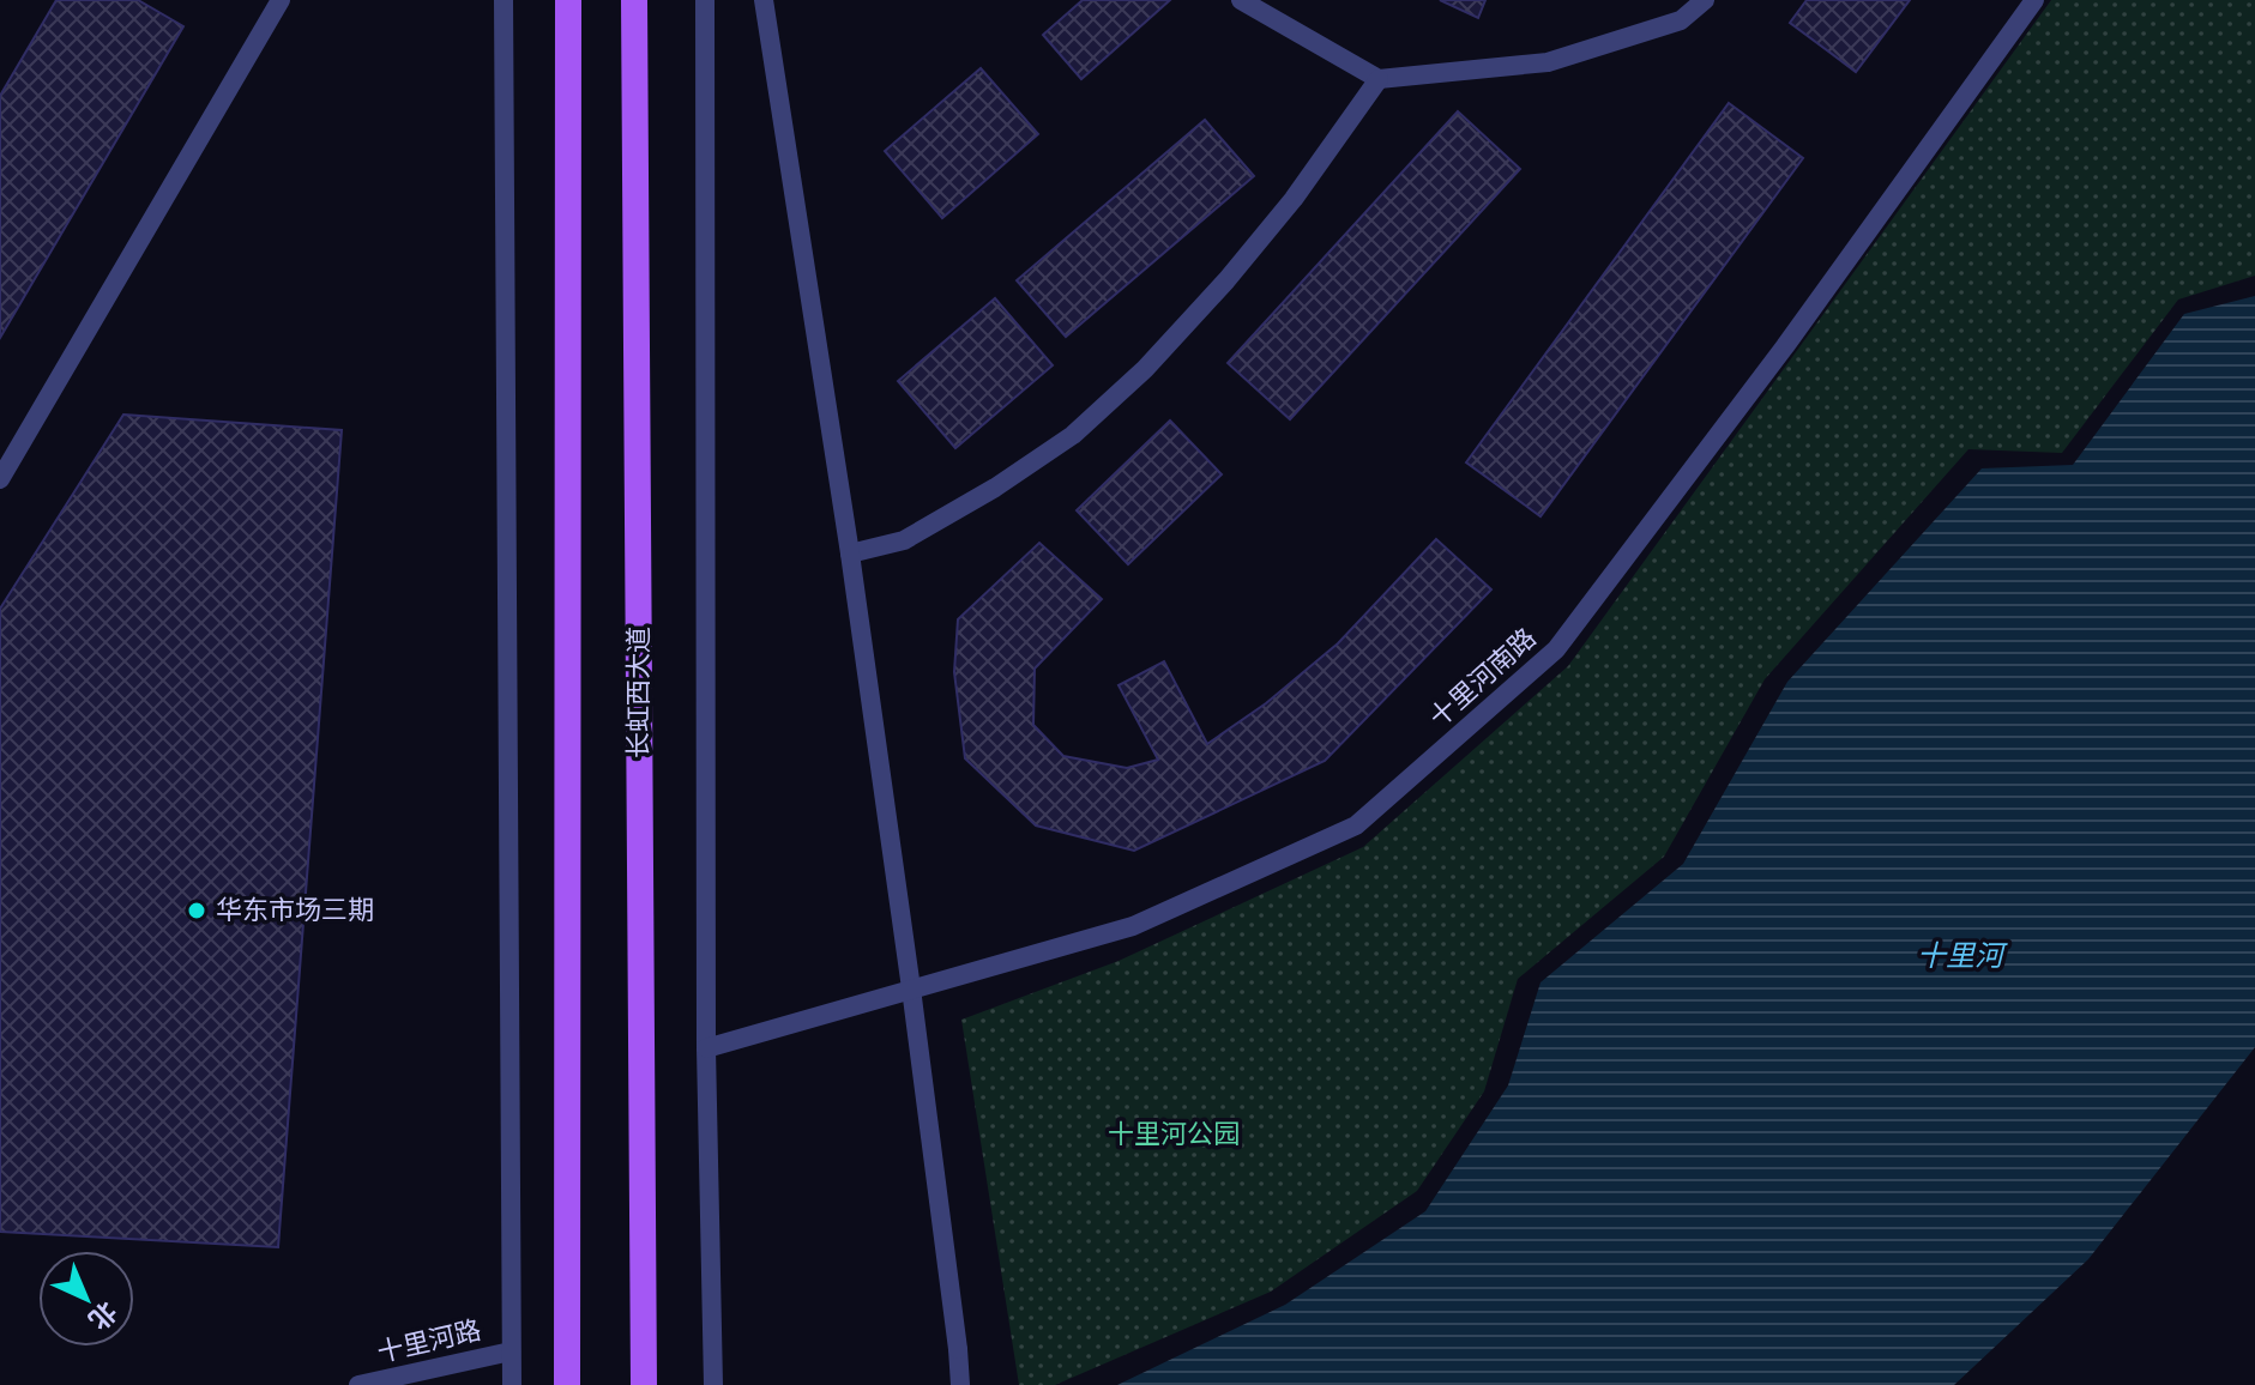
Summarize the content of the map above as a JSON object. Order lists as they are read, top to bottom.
{
  "streets": {
    "main road": ["长虹西大道"],
    "street": ["十里河南路", "十里河路"]
  },
  "water": ["十里河"],
  "parks": ["十里河公园"],
  "places": ["华东市场三期"],
  "north": "bottom right"
}
